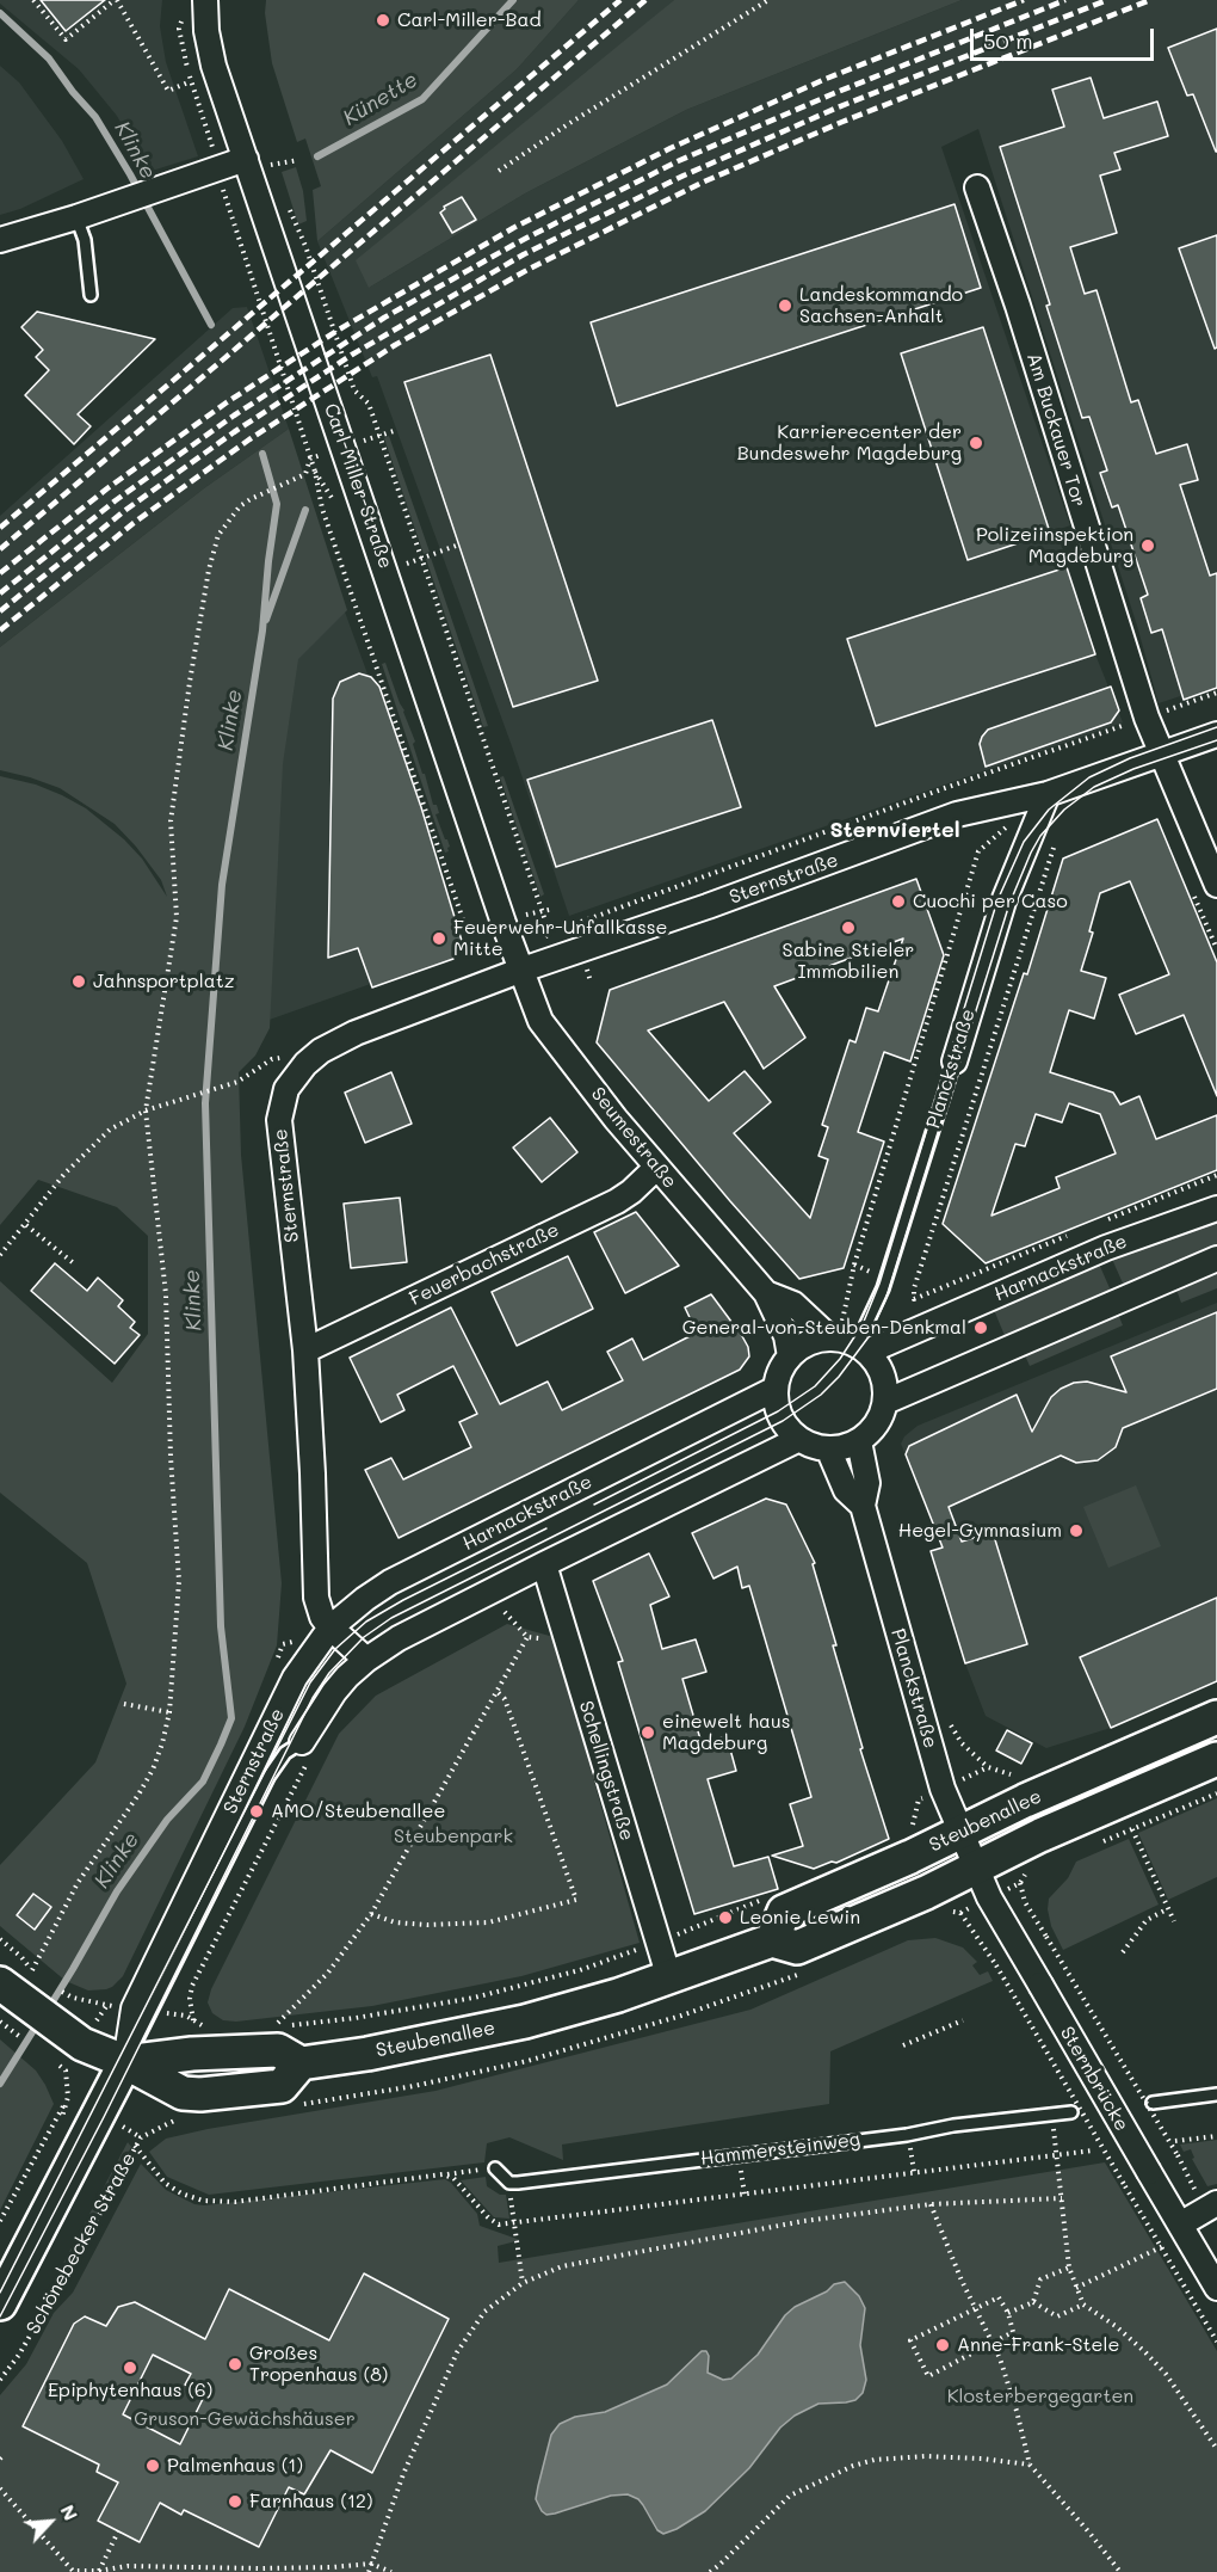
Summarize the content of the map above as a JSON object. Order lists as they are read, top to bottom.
{
  "streets": {
    "main road": ["Steubenallee"],
    "street": [
      "Am Buckauer Tor",
      "Carl-Miller-Straße",
      "Sternstraße",
      "Planckstraße",
      "Seumestraße",
      "Feuerbachstraße",
      "Harnackstraße",
      "Schellingstraße",
      "Sternbrücke"
    ],
    "lane": ["Hammersteinweg"],
    "path": ["Schönebecker Straße"]
  },
  "crossings": [
    ["Am Buckauer Tor", "Sternstraße"],
    ["Carl-Miller-Straße", "Sternstraße"],
    ["Carl-Miller-Straße", "Seumestraße"],
    ["Sternstraße", "Planckstraße"],
    ["Sternstraße", "Seumestraße"],
    ["Sternstraße", "Feuerbachstraße"],
    ["Sternstraße", "Harnackstraße"],
    ["Sternstraße", "Steubenallee"],
    ["Planckstraße", "Seumestraße"],
    ["Planckstraße", "Harnackstraße"],
    ["Planckstraße", "Steubenallee"],
    ["Planckstraße", "Sternbrücke"],
    ["Seumestraße", "Feuerbachstraße"],
    ["Seumestraße", "Harnackstraße"],
    ["Schellingstraße", "Steubenallee"],
    ["Steubenallee", "Sternbrücke"]
  ],
  "districts": ["Sternviertel"],
  "water": ["Künette", "Klinke"],
  "parks": ["Steubenpark", "Klosterbergegarten", "Gruson-Gewächshäuser"],
  "places": [
    "Carl-Miller-Bad",
    "Landeskommando Sachsen-Anhalt",
    "Karrierecenter der Bundeswehr Magdeburg",
    "Polizeiinspektion Magdeburg",
    "Cuochi per Caso",
    "Sabine Stieler Immobilien",
    "Feuerwehr-Unfallkasse Mitte",
    "Jahnsportplatz",
    "General-von-Steuben-Denkmal",
    "Hegel-Gymnasium",
    "einewelt haus Magdeburg",
    "AMO/Steubenallee",
    "Leonie Lewin",
    "Anne-Frank-Stele",
    "Großes Tropenhaus (8)",
    "Epiphytenhaus (6)",
    "Palmenhaus (1)",
    "Farnhaus (12)"
  ],
  "scale_bar": "50 m",
  "north": "top right"
}
